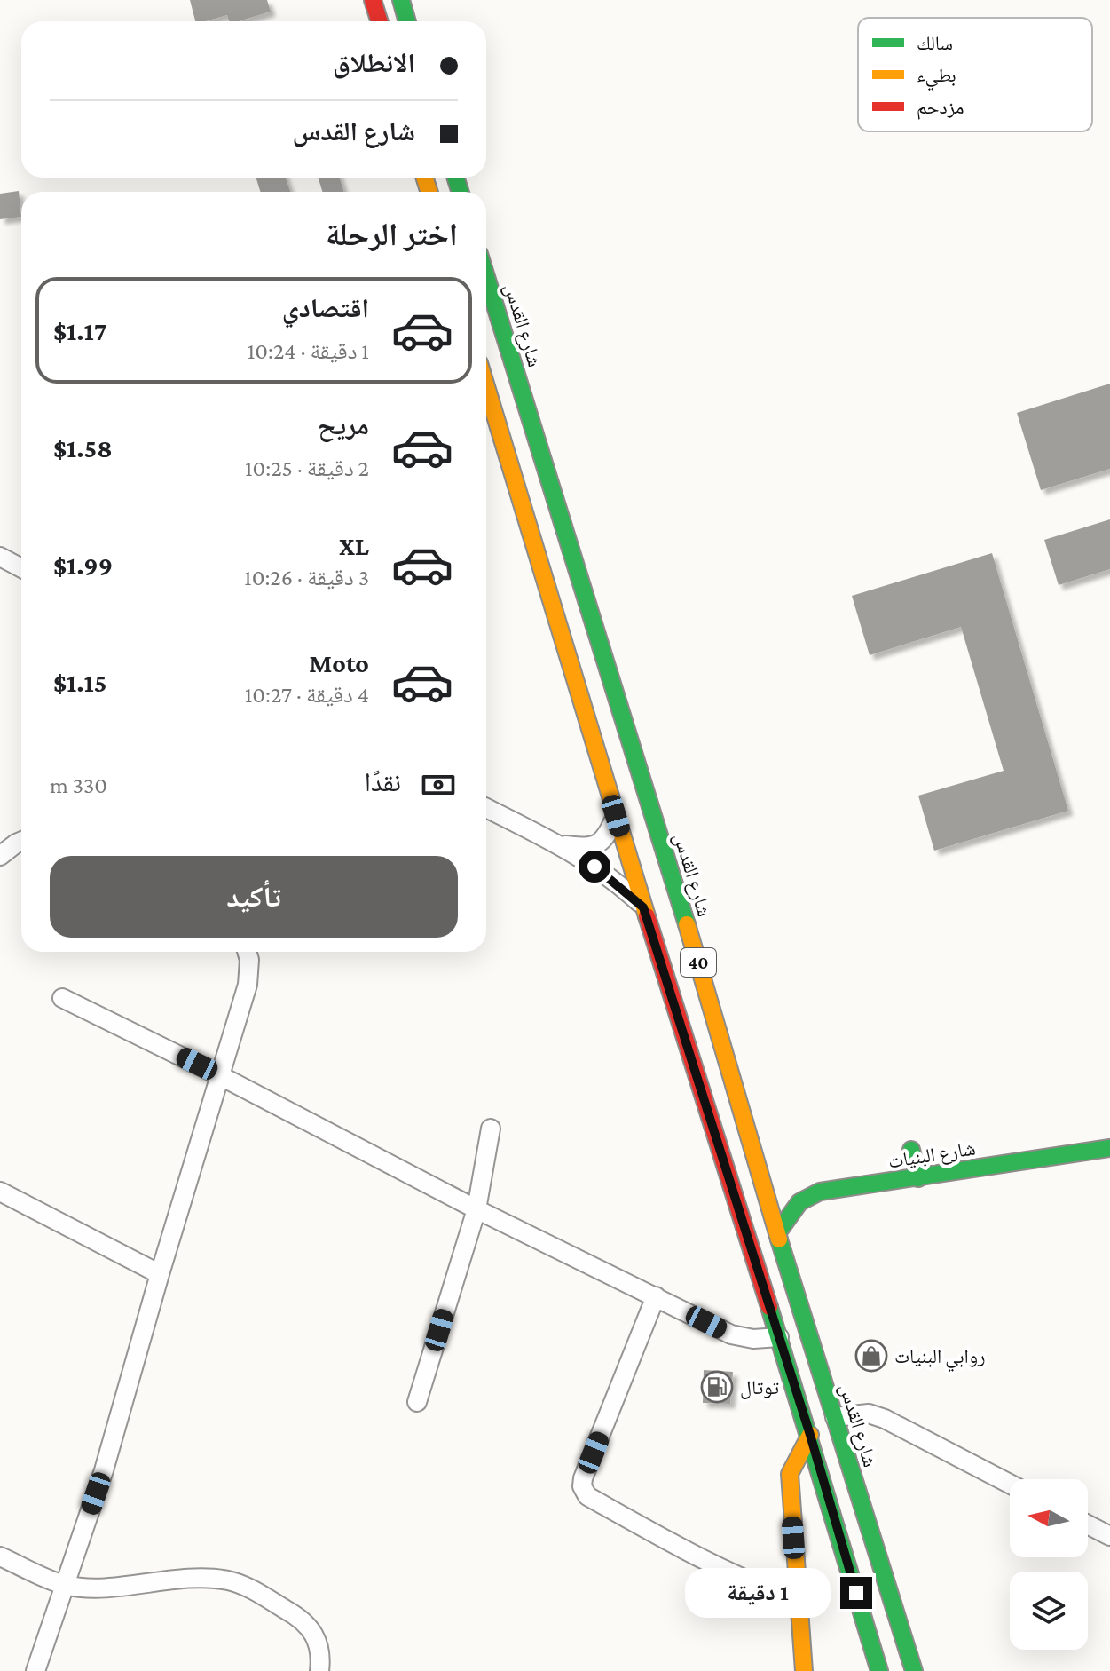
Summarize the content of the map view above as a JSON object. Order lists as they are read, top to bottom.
{
  "streets": {
    "main road": ["شارع القدس", "40", "شارع البنيات"]
  },
  "crossings": [
    ["شارع القدس", "شارع البنيات"]
  ],
  "places": {
    "shop": ["روابي البنيات"],
    "fuel station": ["توتال"]
  },
  "legend": ["سالك", "بطيء", "مزدحم"],
  "north": "left",
  "page": {
    "banner": ["الانطلاق", "شارع القدس"],
    "heading": "اختر الرحلة",
    "list": [
      {
        "name": "اقتصادي",
        "note": "1 دقيقة · 10:24",
        "value": "$1.17"
      },
      {
        "name": "مريح",
        "note": "2 دقيقة · 10:25",
        "value": "$1.58"
      },
      {
        "name": "XL",
        "note": "3 دقيقة · 10:26",
        "value": "$1.99"
      },
      {
        "name": "Moto",
        "note": "4 دقيقة · 10:27",
        "value": "$1.15"
      }
    ],
    "pay": ["نقدًا", "330 m"],
    "buttons": "تأكيد",
    "bubble": "1 دقيقة"
  }
}
